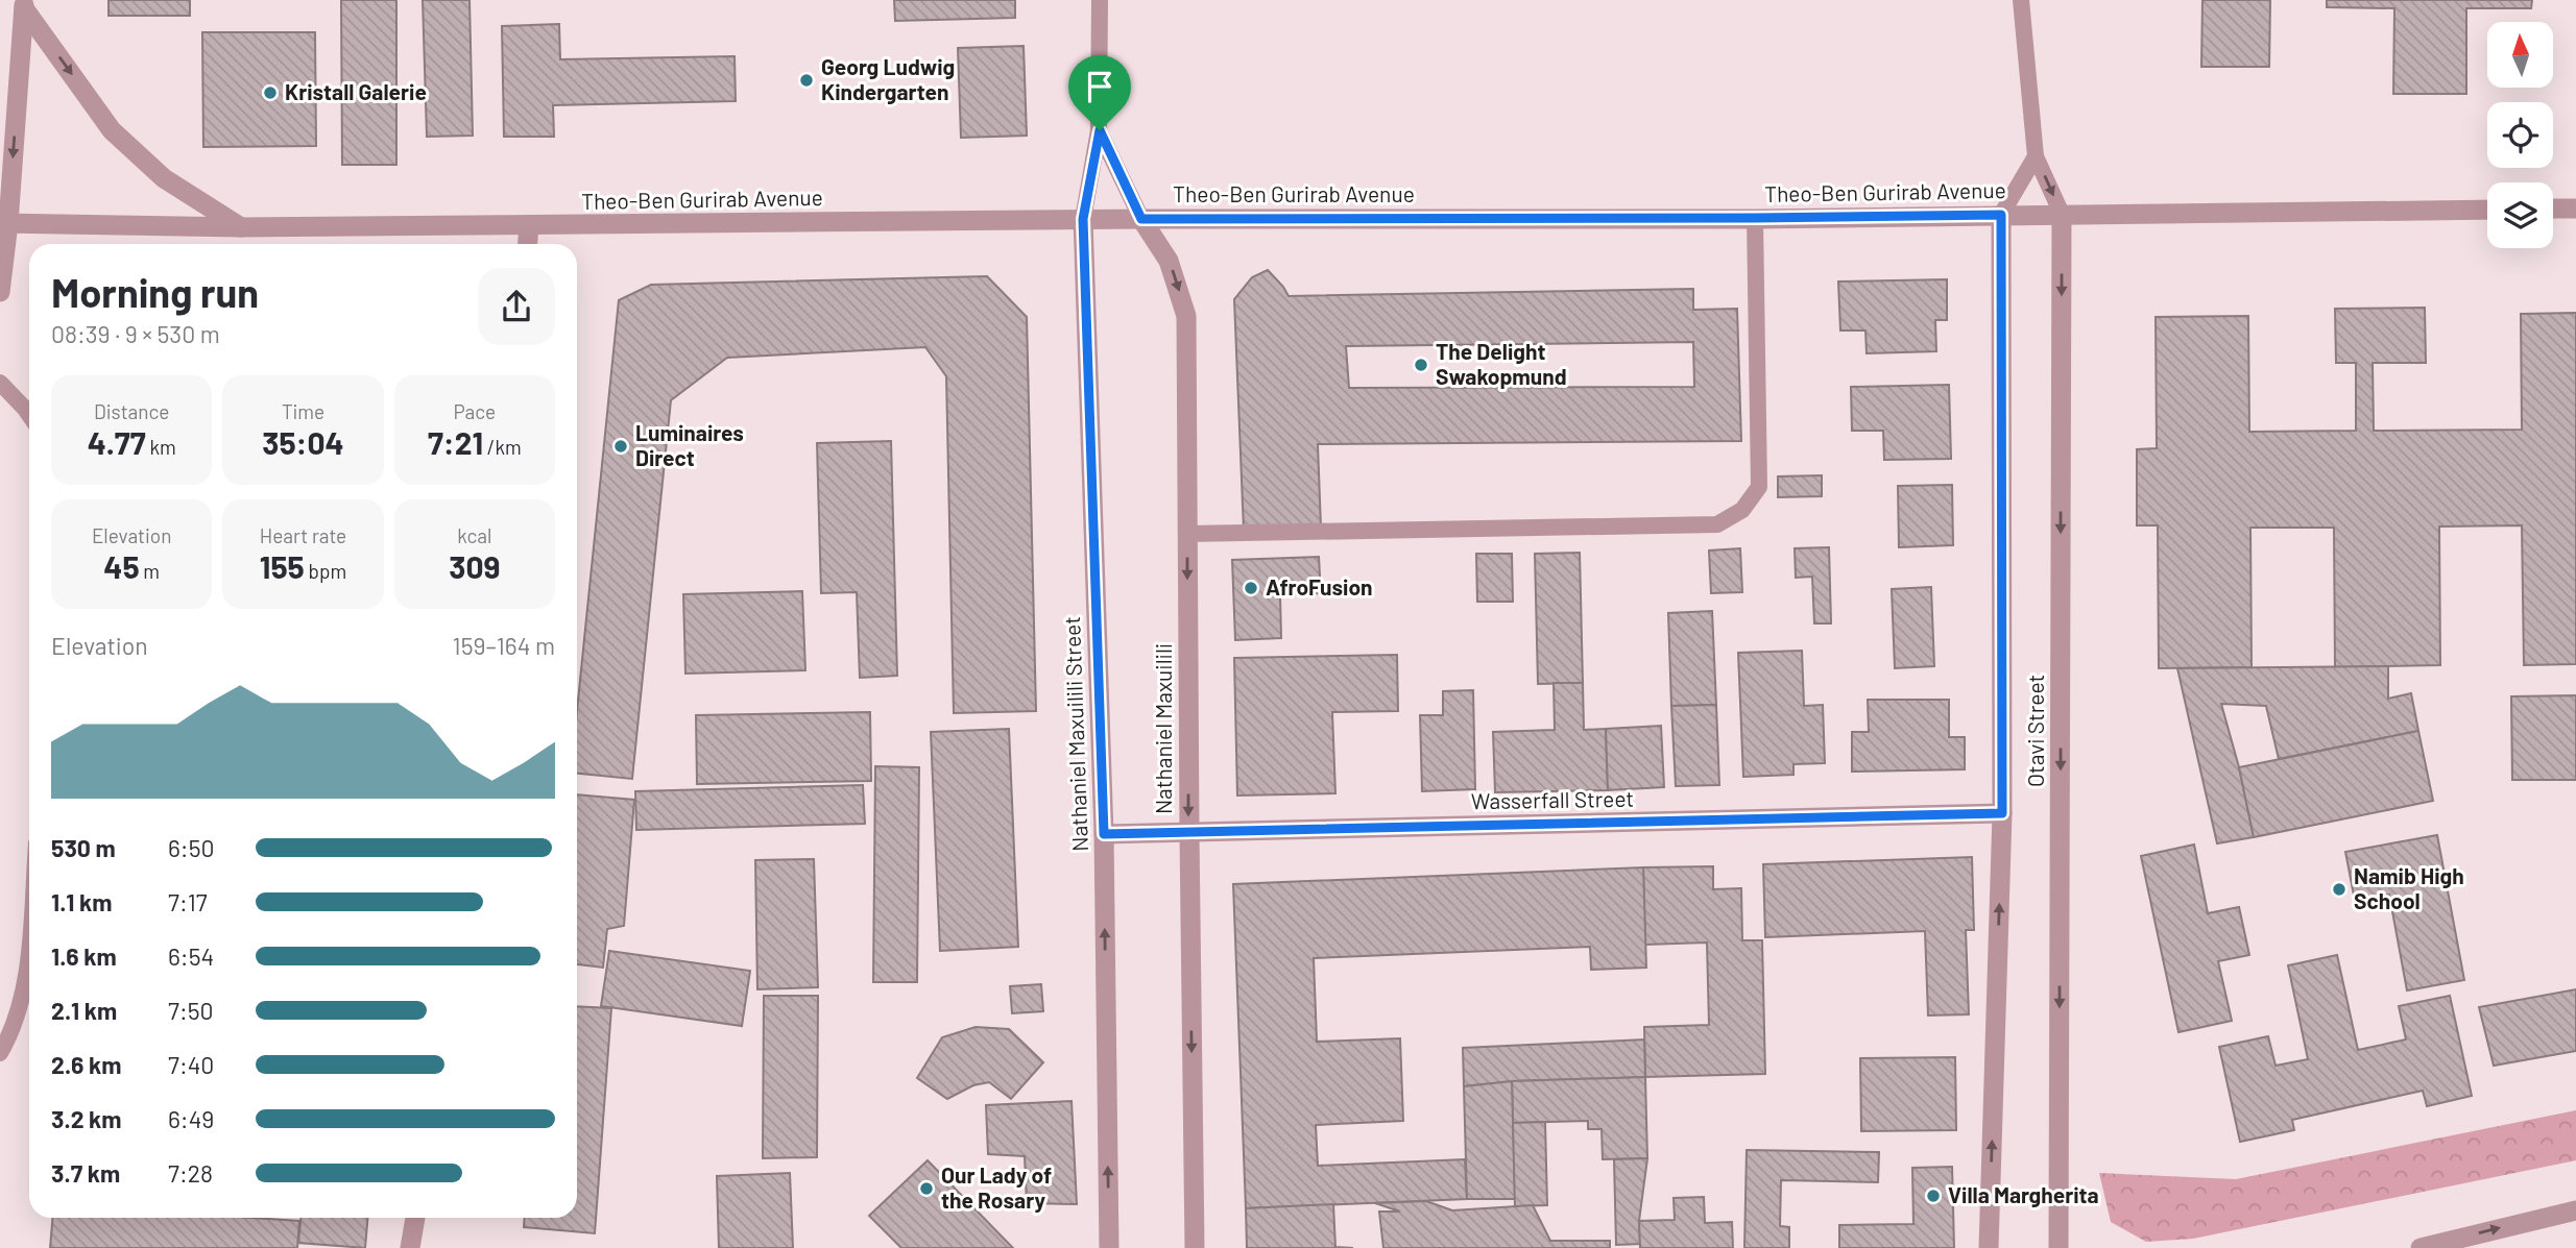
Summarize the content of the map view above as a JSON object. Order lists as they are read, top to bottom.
{
  "streets": {
    "street": [
      "Theo-Ben Gurirab Avenue",
      "Nathaniel Maxuilili",
      "Otavi Street",
      "Nathaniel Maxuilili Street",
      "Wasserfall Street"
    ]
  },
  "crossings": [
    ["Theo-Ben Gurirab Avenue", "Nathaniel Maxuilili"],
    ["Theo-Ben Gurirab Avenue", "Otavi Street"],
    ["Theo-Ben Gurirab Avenue", "Nathaniel Maxuilili Street"],
    ["Nathaniel Maxuilili", "Wasserfall Street"],
    ["Otavi Street", "Wasserfall Street"],
    ["Nathaniel Maxuilili Street", "Wasserfall Street"]
  ],
  "one_way": ["Nathaniel Maxuilili", "Nathaniel Maxuilili Street"],
  "places": [
    "Georg Ludwig Kindergarten",
    "Kristall Galerie",
    "The Delight Swakopmund",
    "Luminaires Direct",
    "AfroFusion",
    "Namib High School",
    "Our Lady of the Rosary",
    "Villa Margherita"
  ],
  "north": "top",
  "page": {
    "heading": ["Morning run", "08:39 · 9 × 530 m"],
    "stats": [
      ["Distance", "4.77 km"],
      ["Time", "35:04"],
      ["Pace", "7:21 /km"],
      ["Elevation", "45 m"],
      ["Heart rate", "155 bpm"],
      ["kcal", "309"]
    ],
    "chart": ["Elevation", "159–164 m"],
    "list": [
      {
        "name": "530 m",
        "note": "6:50"
      },
      {
        "name": "1.1 km",
        "note": "7:17"
      },
      {
        "name": "1.6 km",
        "note": "6:54"
      },
      {
        "name": "2.1 km",
        "note": "7:50"
      },
      {
        "name": "2.6 km",
        "note": "7:40"
      },
      {
        "name": "3.2 km",
        "note": "6:49"
      },
      {
        "name": "3.7 km",
        "note": "7:28"
      }
    ]
  }
}
